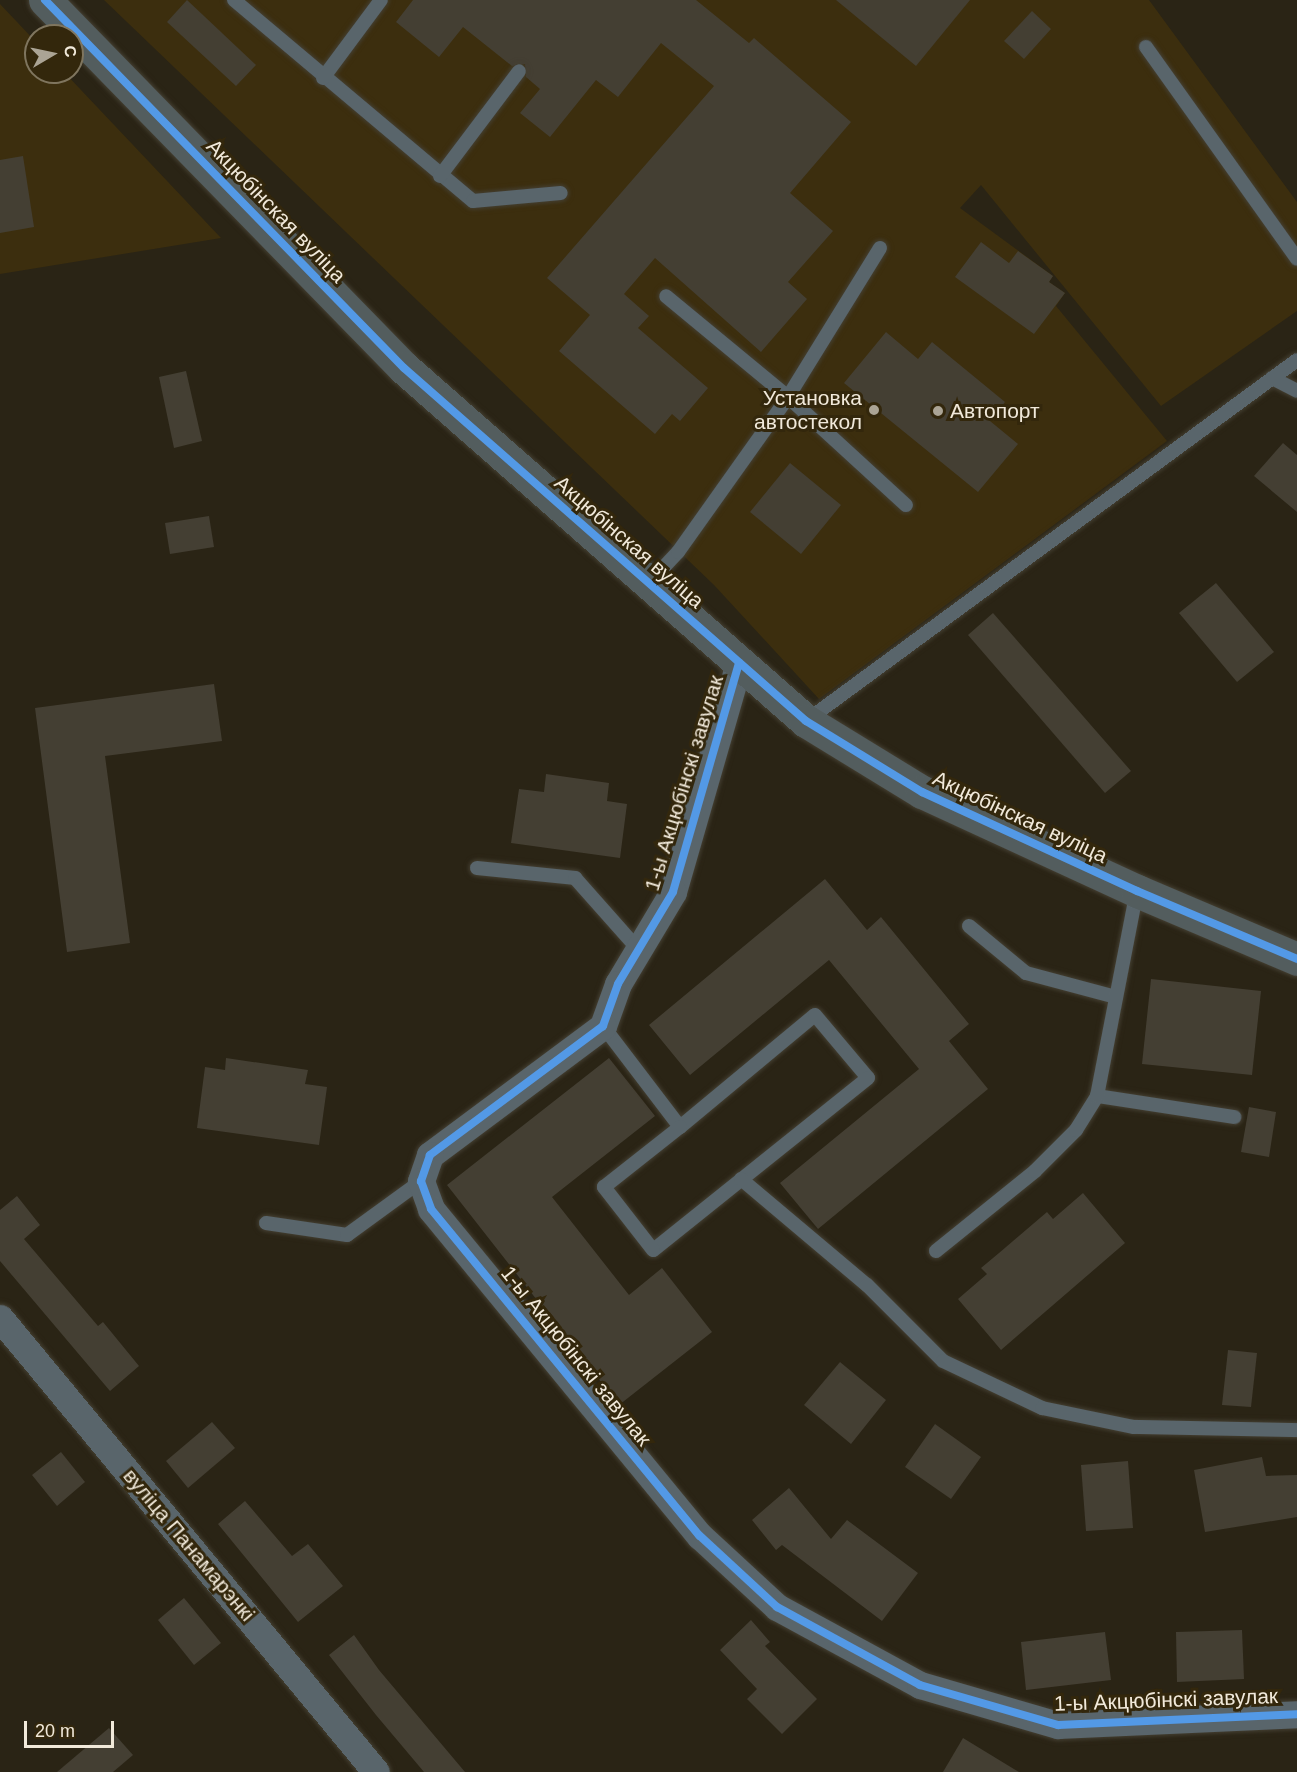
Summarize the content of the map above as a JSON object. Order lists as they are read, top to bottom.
{
  "streets": {
    "street": ["Акцюбінская вуліца", "1-ы Акцюбінскі завулак", "вуліца Панамарэнкі"]
  },
  "crossings": [
    ["Акцюбінская вуліца", "1-ы Акцюбінскі завулак"]
  ],
  "places": ["Установка автостекол", "Автопорт"],
  "scale_bar": "20 m",
  "north": "right"
}
